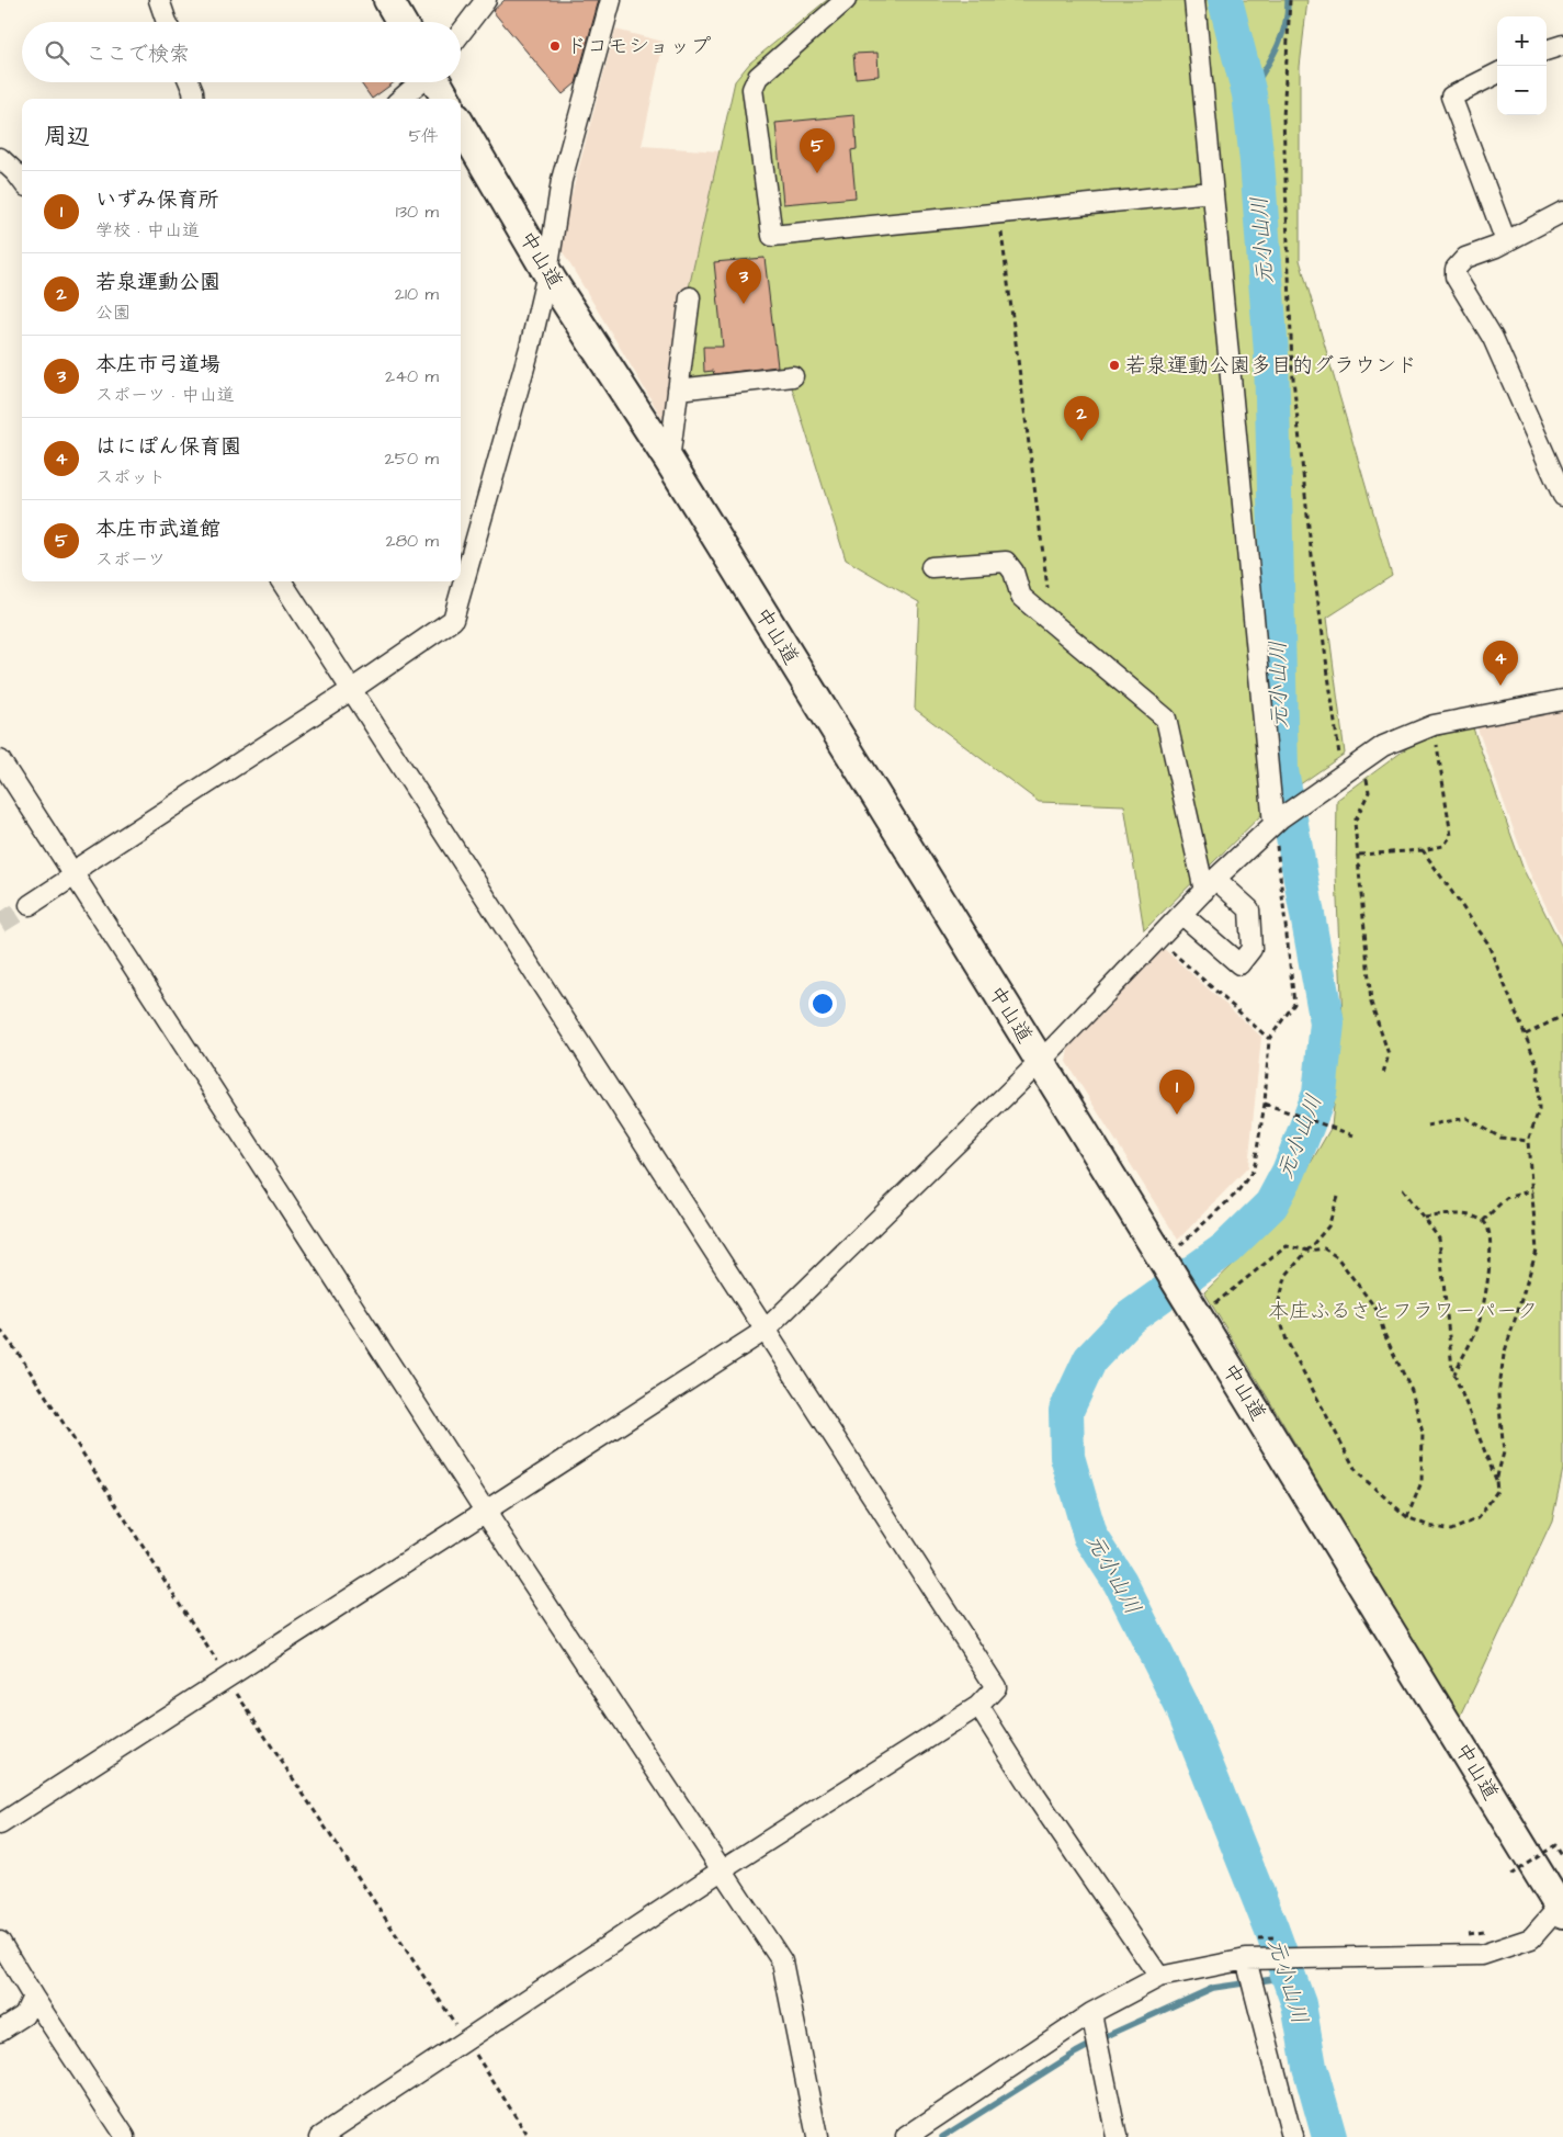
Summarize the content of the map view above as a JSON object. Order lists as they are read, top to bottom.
{
  "streets": {
    "highway": ["中山道"]
  },
  "water": ["元小山川"],
  "parks": ["本庄ふるさとフラワーパーク"],
  "places": ["ドコモショップ", "若泉運動公園多目的グラウンド"],
  "page": {
    "map_buttons": ["+", "−"],
    "search": "ここで検索",
    "heading": ["周辺", "5件"],
    "pins": [
      "5",
      "3",
      "2",
      "4",
      "1"
    ],
    "list": [
      {
        "mark": "1",
        "name": "いずみ保育所",
        "note": "学校 · 中山道",
        "value": "130 m"
      },
      {
        "mark": "2",
        "name": "若泉運動公園",
        "note": "公園",
        "value": "210 m"
      },
      {
        "mark": "3",
        "name": "本庄市弓道場",
        "note": "スポーツ · 中山道",
        "value": "240 m"
      },
      {
        "mark": "4",
        "name": "はにぽん保育園",
        "note": "スポット",
        "value": "250 m"
      },
      {
        "mark": "5",
        "name": "本庄市武道館",
        "note": "スポーツ",
        "value": "280 m"
      }
    ]
  }
}
